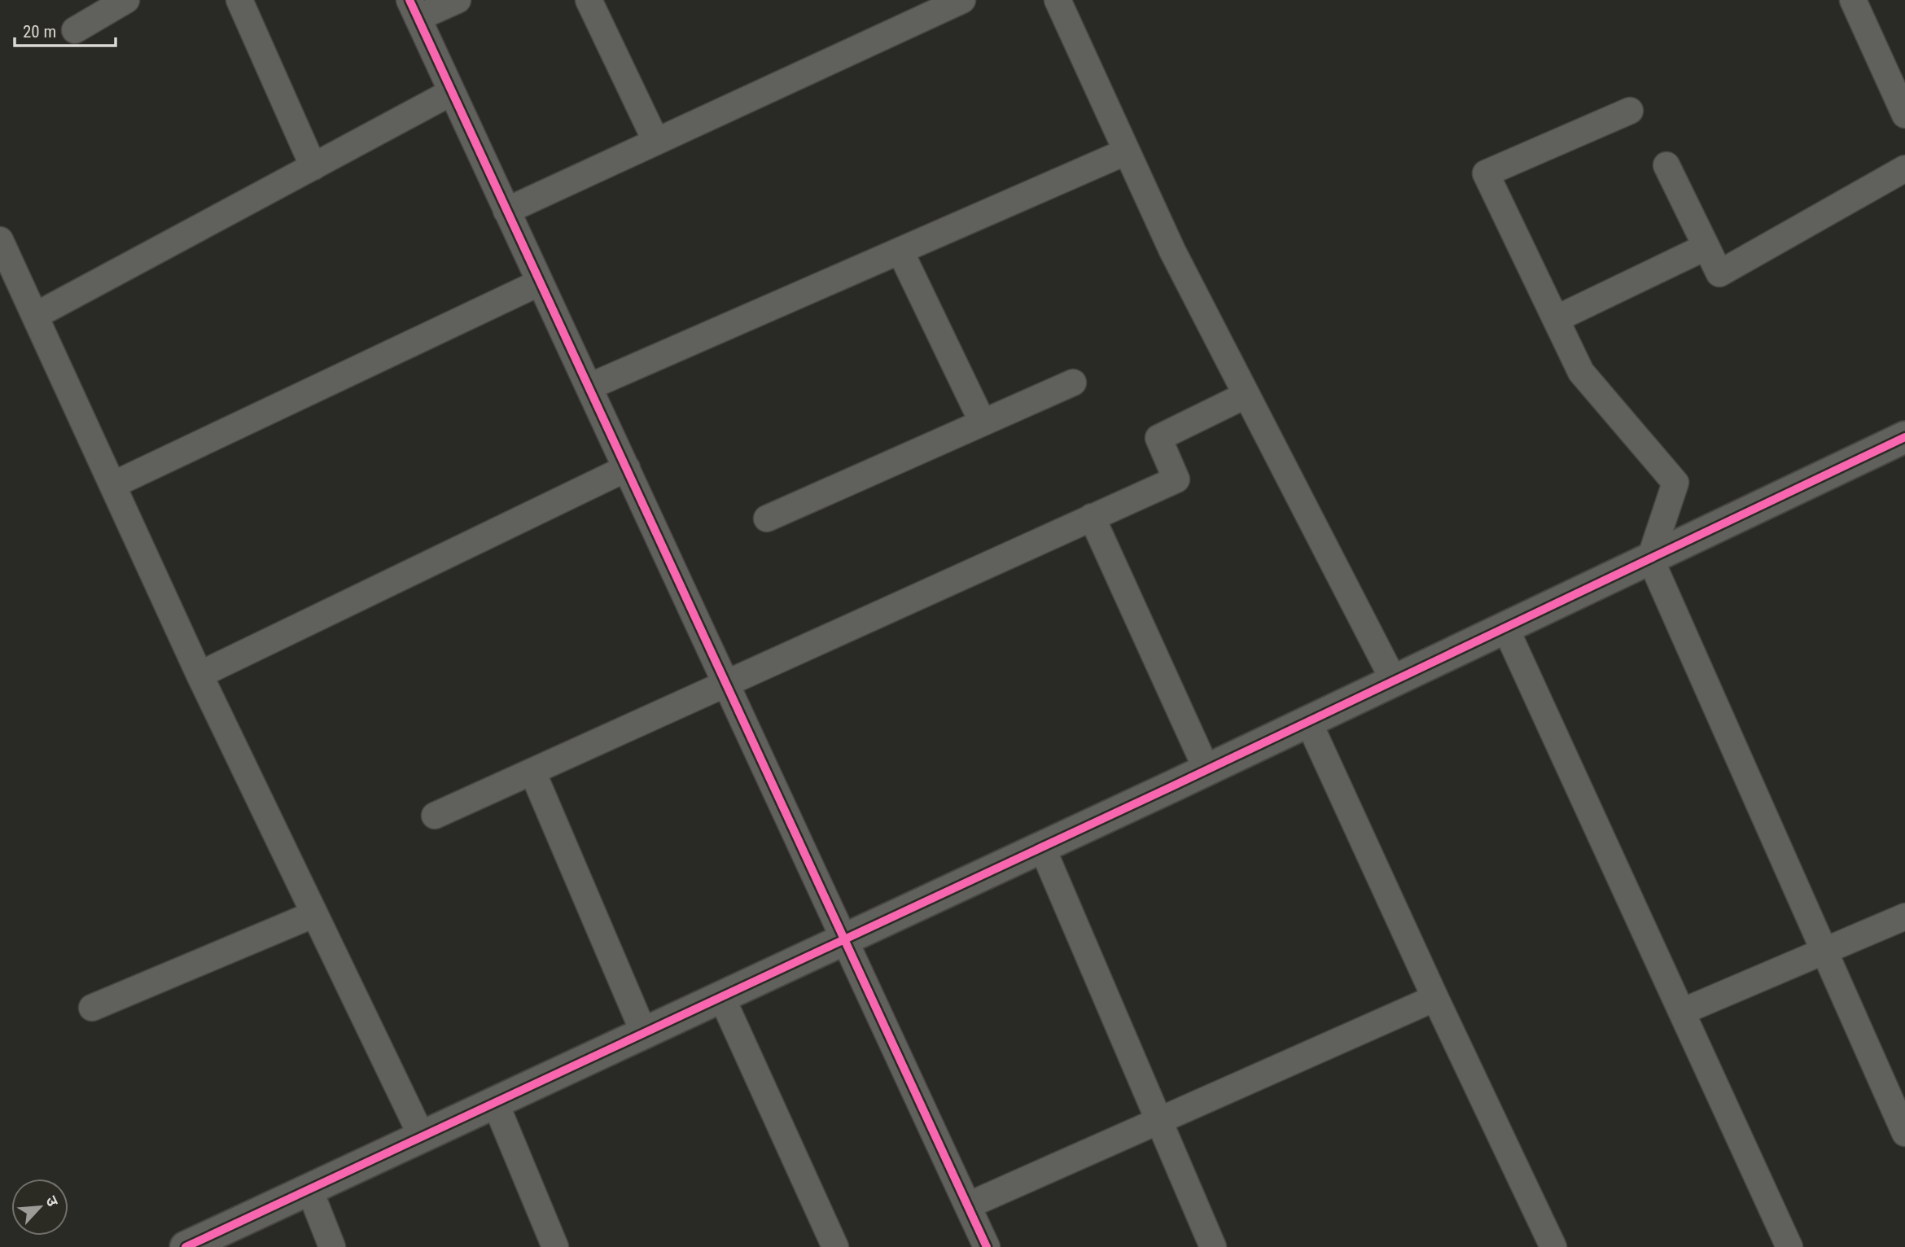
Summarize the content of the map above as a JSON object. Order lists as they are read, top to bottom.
{
  "scale_bar": "20 m",
  "north": "top right"
}
